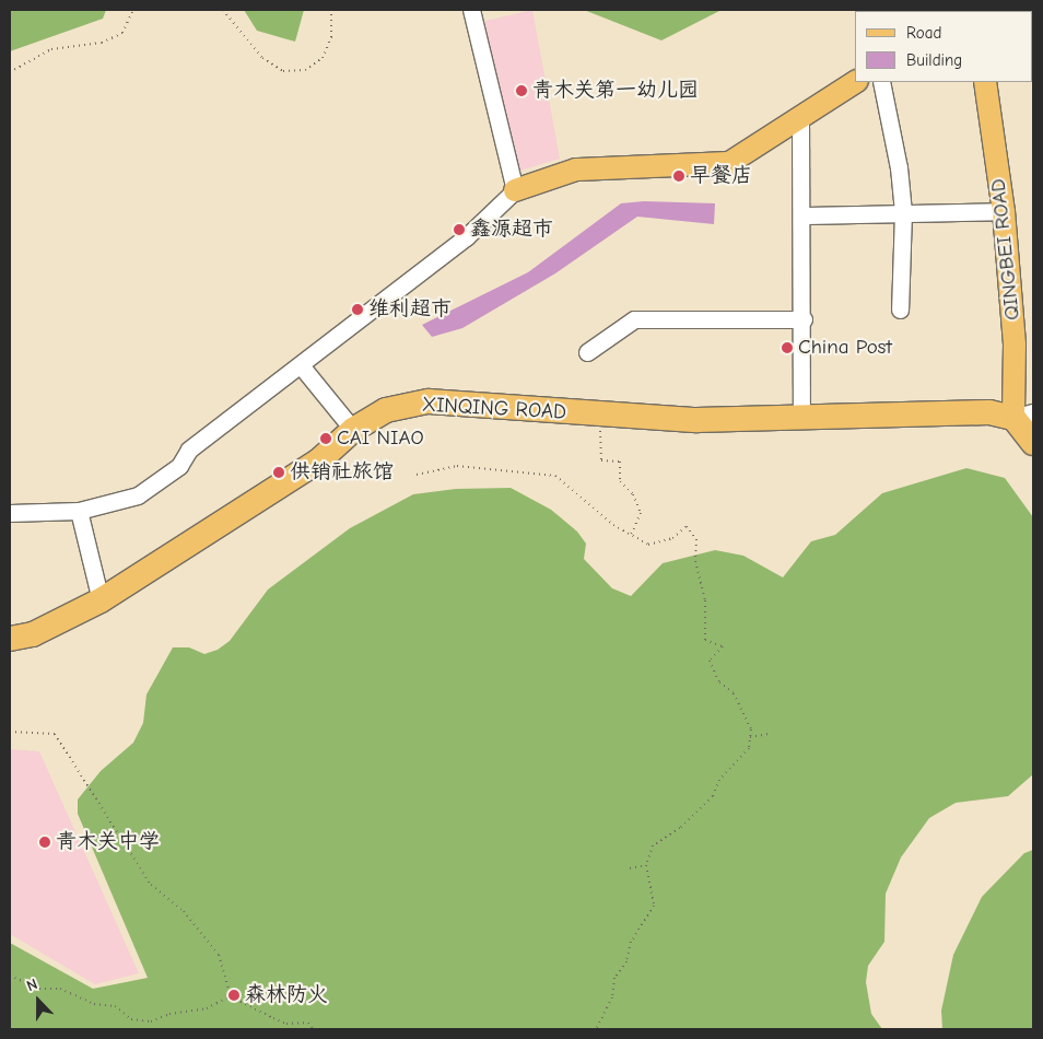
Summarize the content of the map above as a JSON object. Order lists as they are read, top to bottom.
{
  "streets": {
    "highway": ["XINQING ROAD"],
    "main road": ["QINGBEI ROAD"]
  },
  "crossings": [
    ["QINGBEI ROAD", "XINQING ROAD"]
  ],
  "places": [
    "青木关第一幼儿园",
    "早餐店",
    "鑫源超市",
    "维利超市",
    "China Post",
    "CAI NIAO",
    "供销社旅馆",
    "青木关中学",
    "森林防火"
  ],
  "legend": ["Road", "Building"],
  "north": "top"
}
